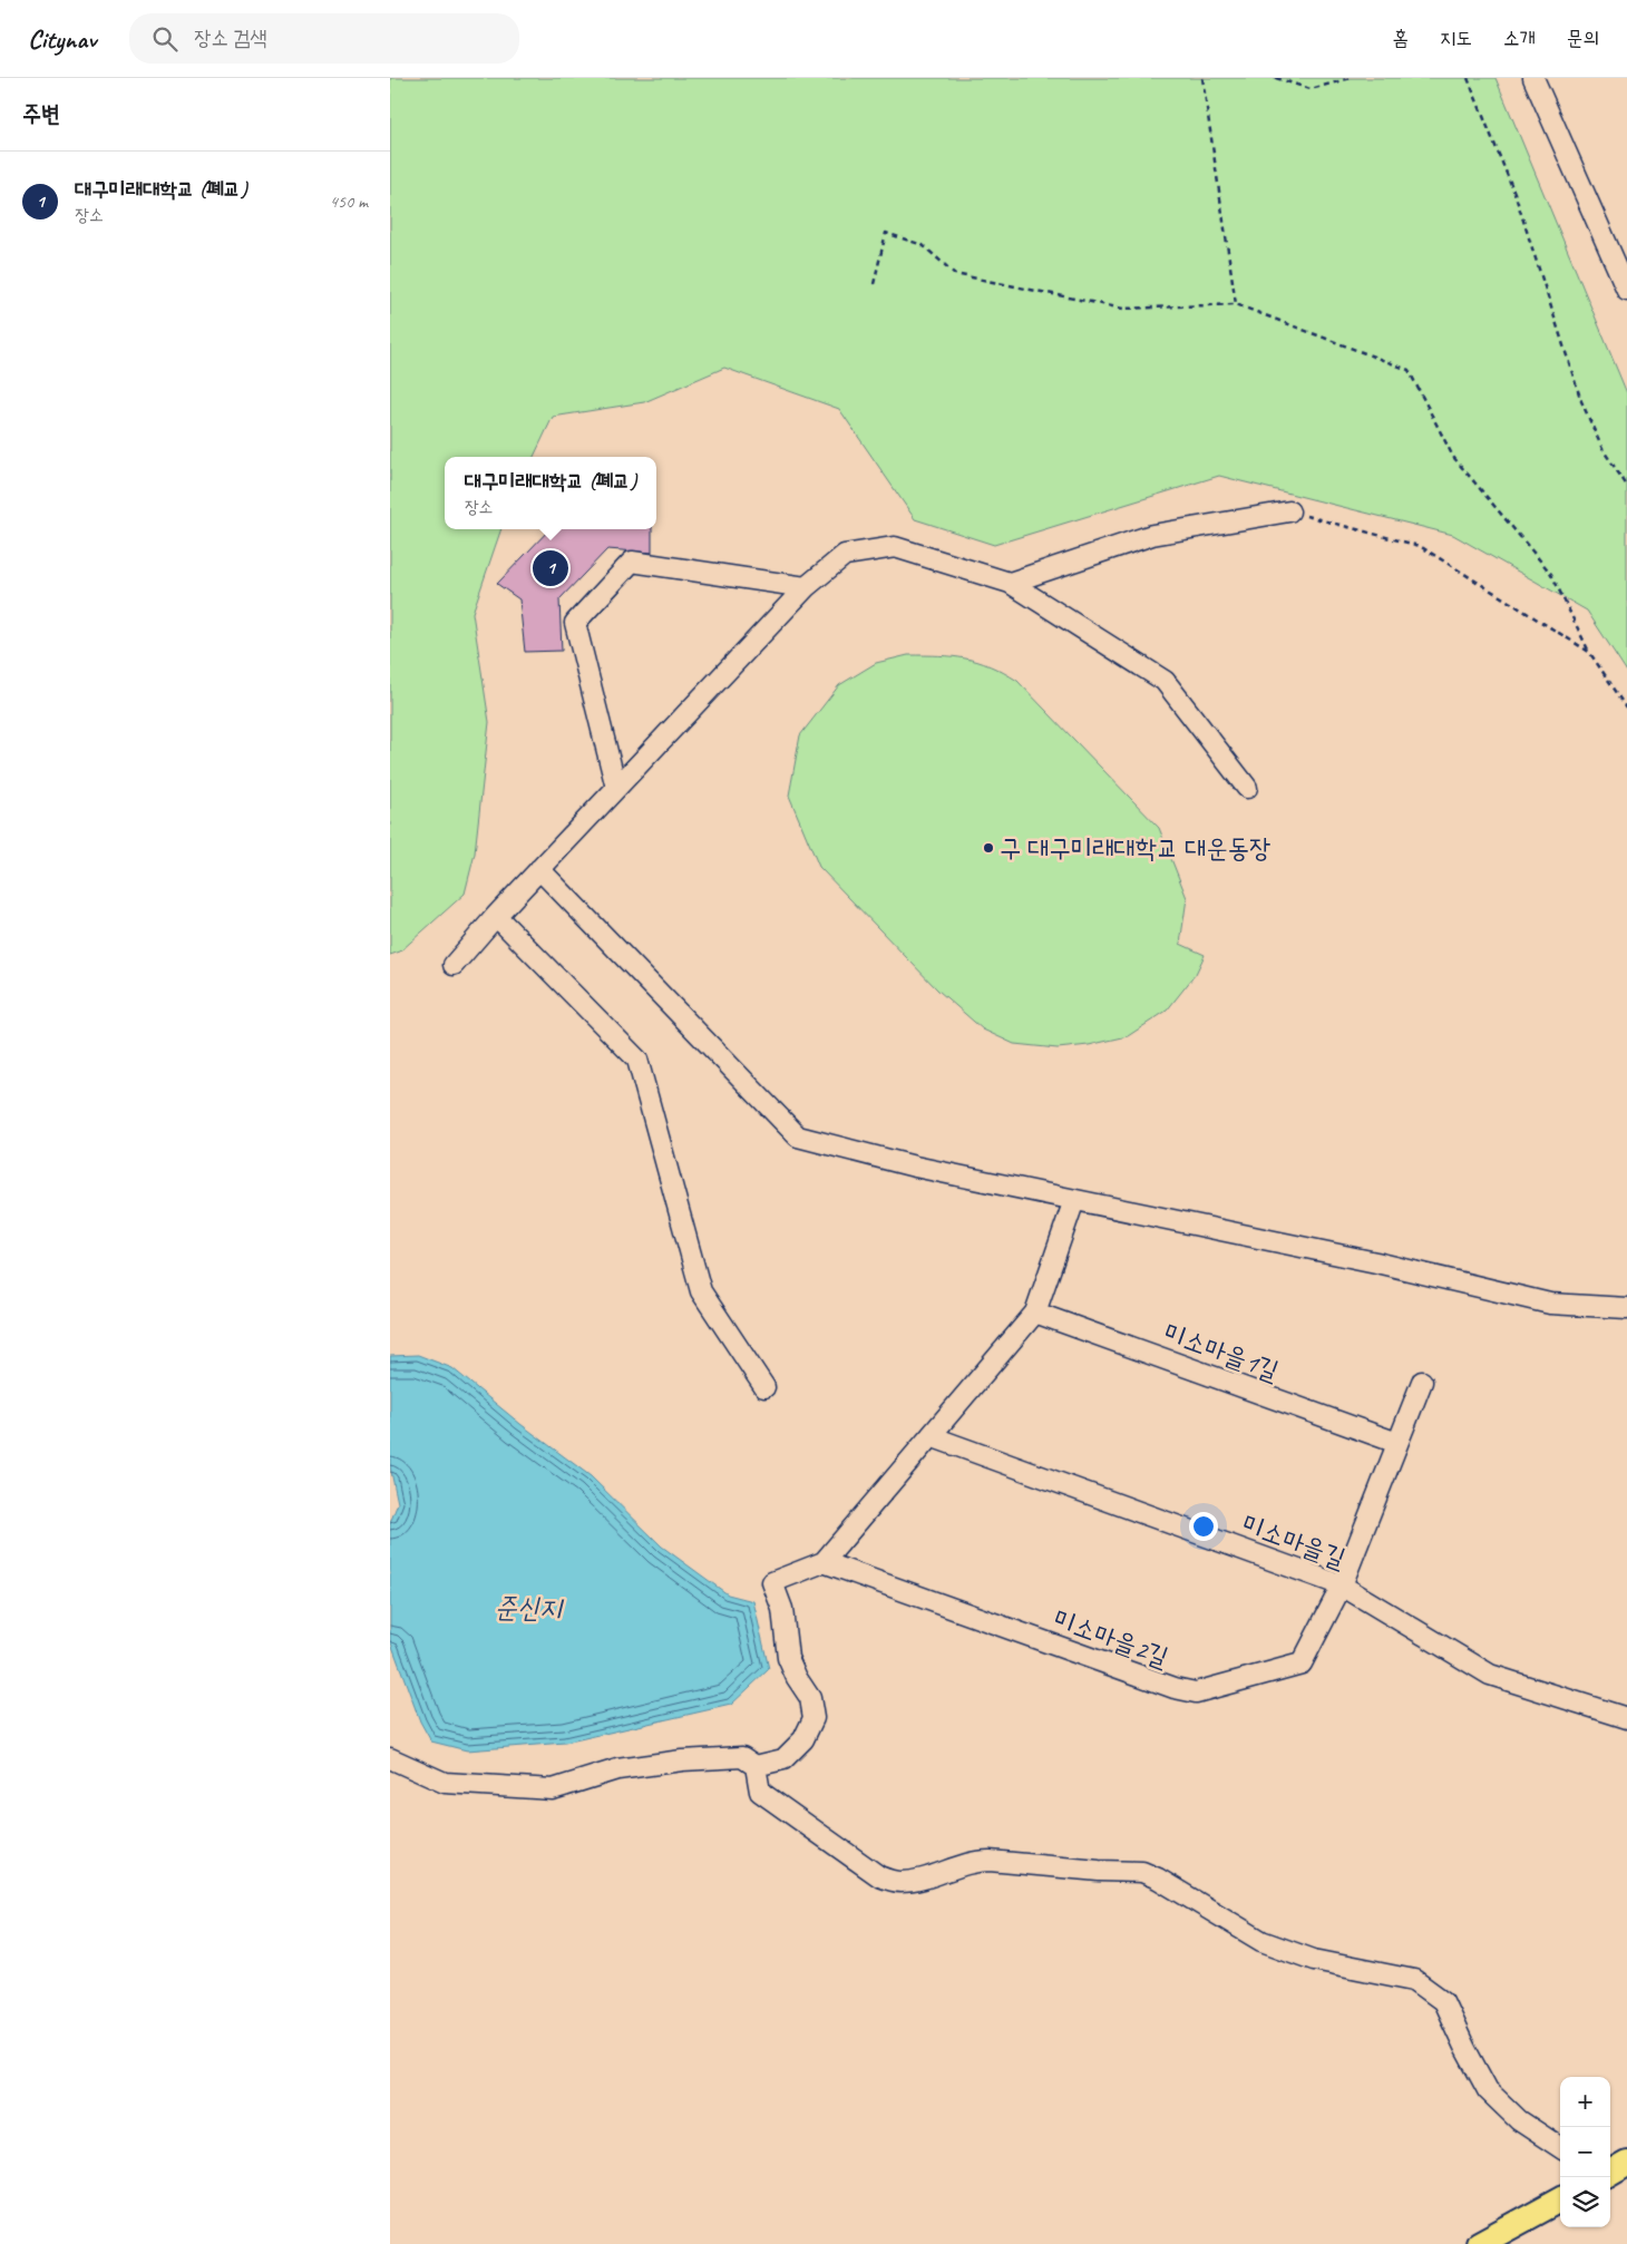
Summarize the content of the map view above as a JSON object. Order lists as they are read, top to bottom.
{
  "streets": {
    "street": ["미소마을1길", "미소마을길", "미소마을2길"]
  },
  "crossings": [
    ["미소마을길", "미소마을2길"]
  ],
  "water": ["준신지"],
  "places": ["구 대구미래대학교 대운동장"],
  "page": {
    "header": "Citynav",
    "search": "장소 검색",
    "nav": [
      "홈",
      "지도",
      "소개",
      "문의"
    ],
    "heading": "주변",
    "list": [
      {
        "mark": "1",
        "name": "대구미래대학교 (폐교)",
        "note": "장소",
        "value": "450 m"
      }
    ],
    "popup": ["대구미래대학교 (폐교)", "장소"],
    "pins": "1",
    "map_buttons": ["+", "−"]
  }
}
